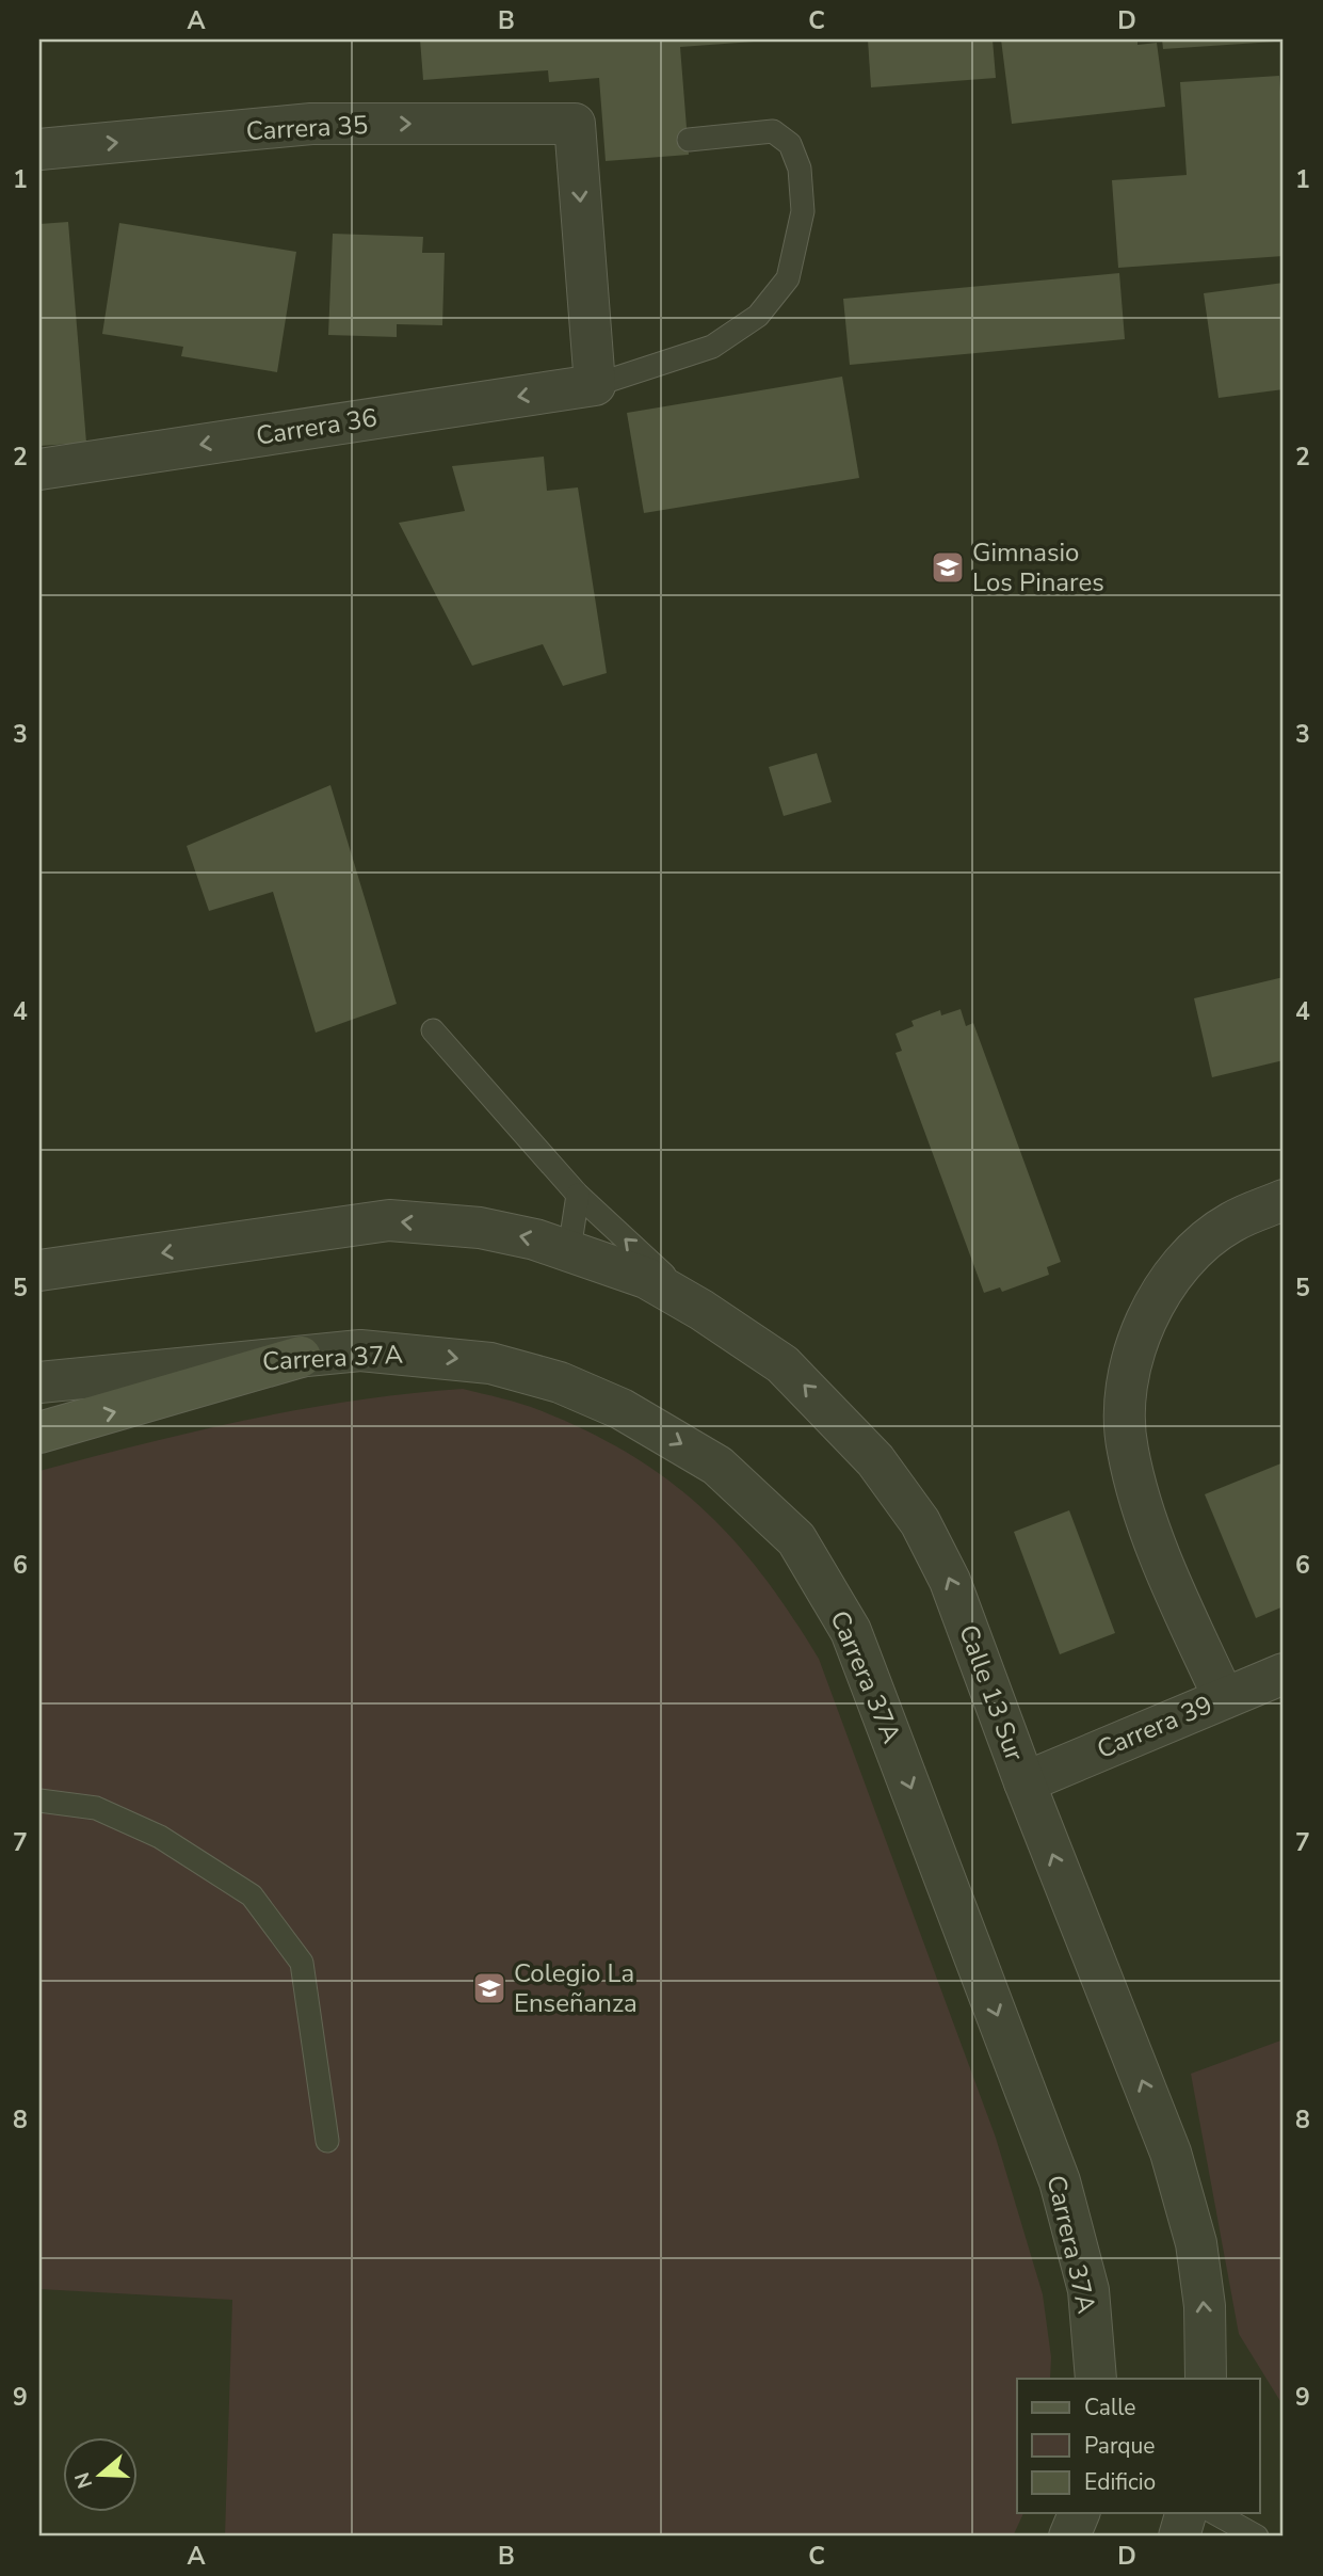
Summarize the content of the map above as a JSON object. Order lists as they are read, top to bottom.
{
  "streets": {
    "street": [
      "Carrera 35",
      "Carrera 36",
      "Carrera 37A",
      "Calle 13 Sur",
      "Carrera 39"
    ]
  },
  "crossings": [
    ["Carrera 35", "Carrera 36"],
    ["Calle 13 Sur", "Carrera 39"]
  ],
  "one_way": ["Carrera 36", "Carrera 37A", "Calle 13 Sur"],
  "places": {
    "school or university": ["Gimnasio Los Pinares", "Colegio La Enseñanza"]
  },
  "legend": ["Calle", "Parque", "Edificio"],
  "north": "left",
  "grid": {
    "columns": [
      "A",
      "B",
      "C",
      "D"
    ],
    "rows": [
      "1",
      "2",
      "3",
      "4",
      "5",
      "6",
      "7",
      "8",
      "9"
    ]
  }
}
